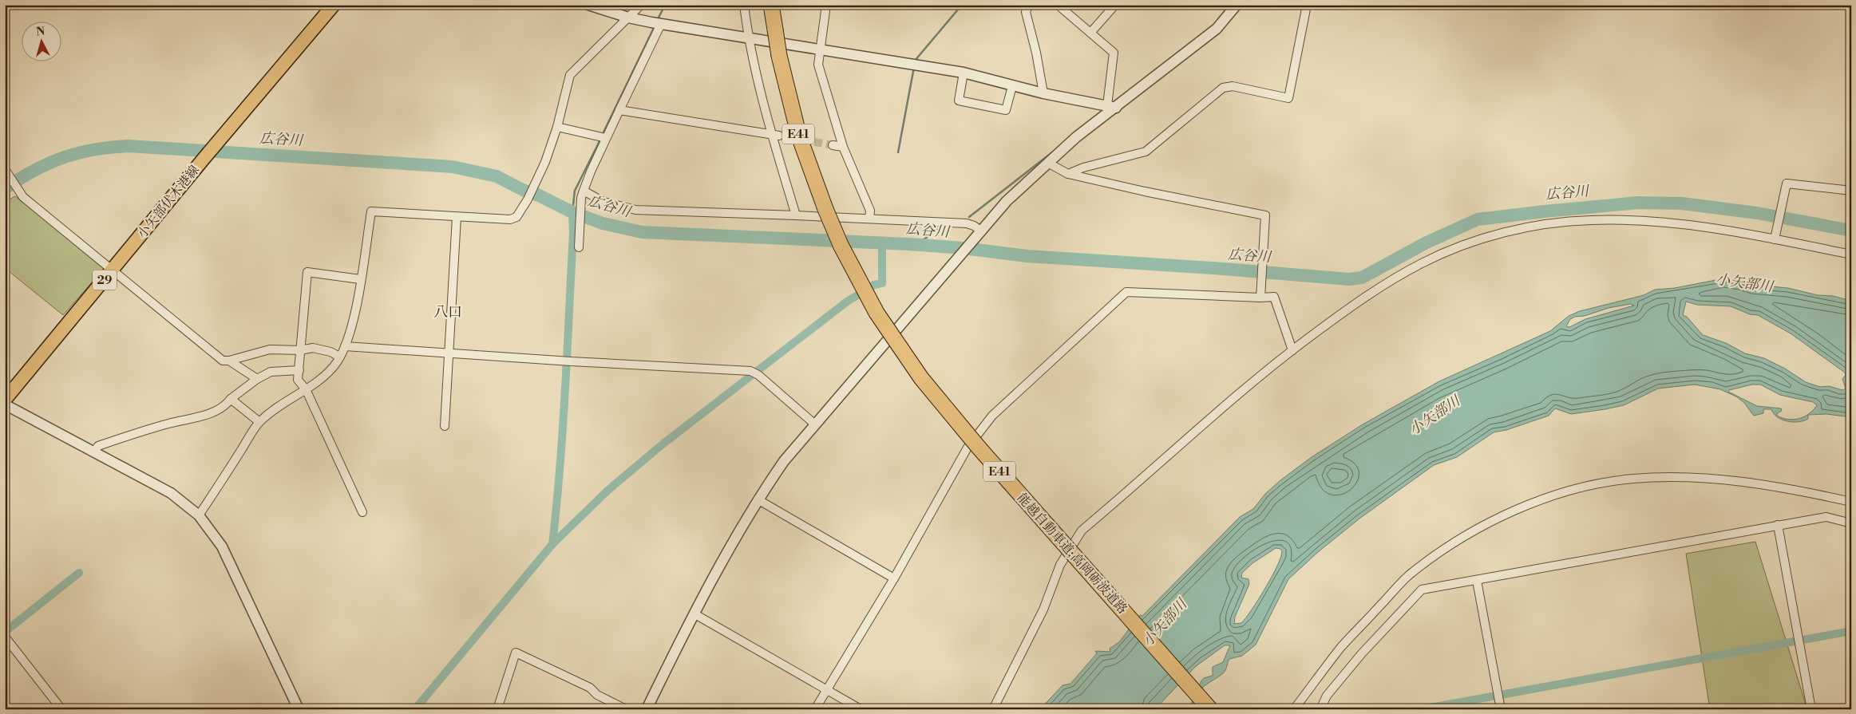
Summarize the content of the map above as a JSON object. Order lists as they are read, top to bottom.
{
  "streets": {
    "highway": ["E41", "能越自動車道;高岡砺波道路"],
    "main road": ["小矢部伏木港線", "29"]
  },
  "districts": ["八口"],
  "water": ["広谷川", "小矢部川"],
  "north": "top"
}
